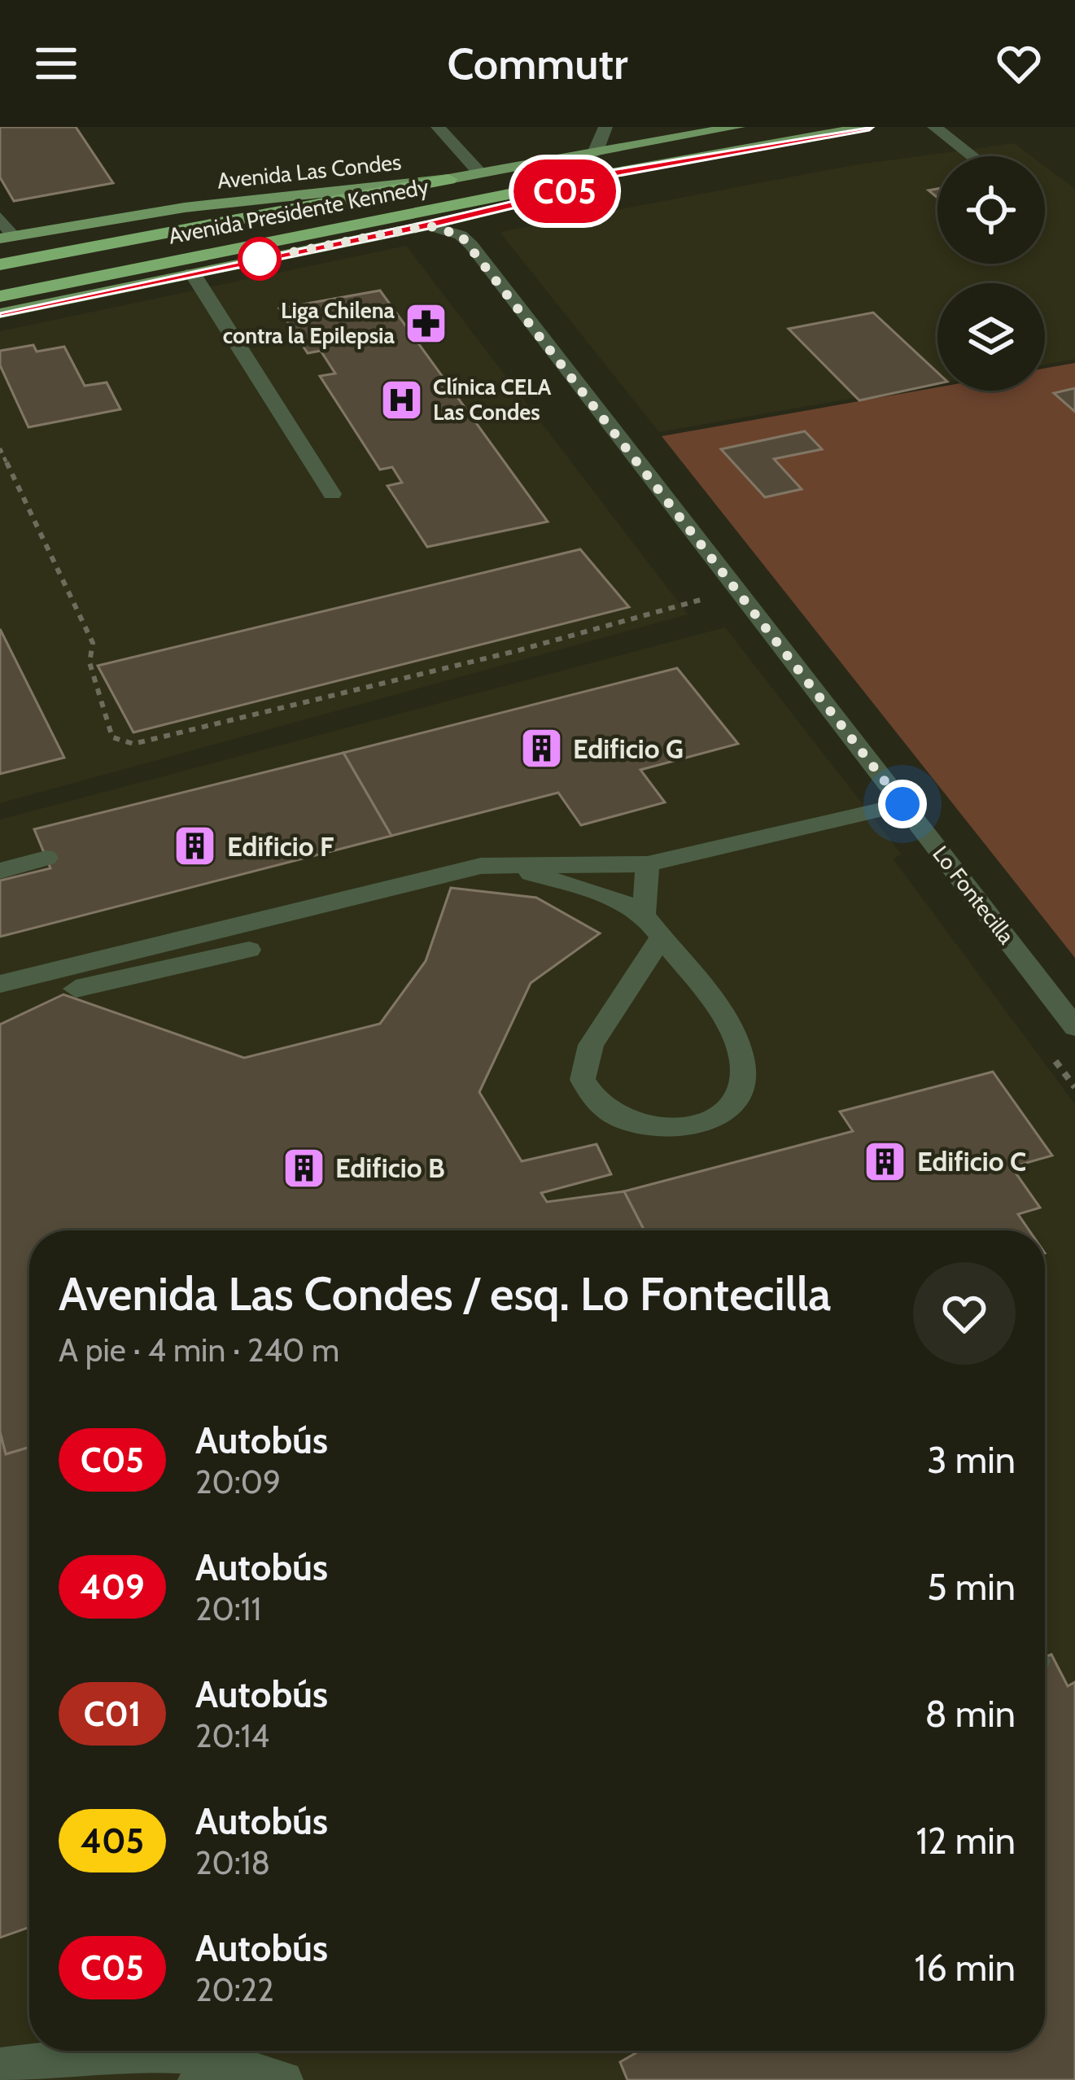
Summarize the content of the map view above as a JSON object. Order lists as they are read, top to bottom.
{
  "streets": {
    "highway": ["Avenida Presidente Kennedy"],
    "main road": ["Avenida Las Condes"],
    "street": ["Lo Fontecilla"]
  },
  "crossings": [
    ["Avenida Las Condes", "Avenida Presidente Kennedy"]
  ],
  "places": {
    "pharmacy": ["Liga Chilena contra la Epilepsia"],
    "hospital": ["Clínica CELA Las Condes"],
    "building": [
      "Edificio G",
      "Edificio F",
      "Edificio C",
      "Edificio B"
    ]
  },
  "lines": ["bus line C05"],
  "page": {
    "header": "Commutr",
    "on_map": "C05",
    "heading": ["Avenida Las Condes / esq. Lo Fontecilla", "A pie · 4 min · 240 m"],
    "list": [
      {
        "mark": "C05",
        "name": "Autobús",
        "note": "20:09",
        "value": "3 min"
      },
      {
        "mark": "409",
        "name": "Autobús",
        "note": "20:11",
        "value": "5 min"
      },
      {
        "mark": "C01",
        "name": "Autobús",
        "note": "20:14",
        "value": "8 min"
      },
      {
        "mark": "405",
        "name": "Autobús",
        "note": "20:18",
        "value": "12 min"
      },
      {
        "mark": "C05",
        "name": "Autobús",
        "note": "20:22",
        "value": "16 min"
      }
    ]
  }
}
